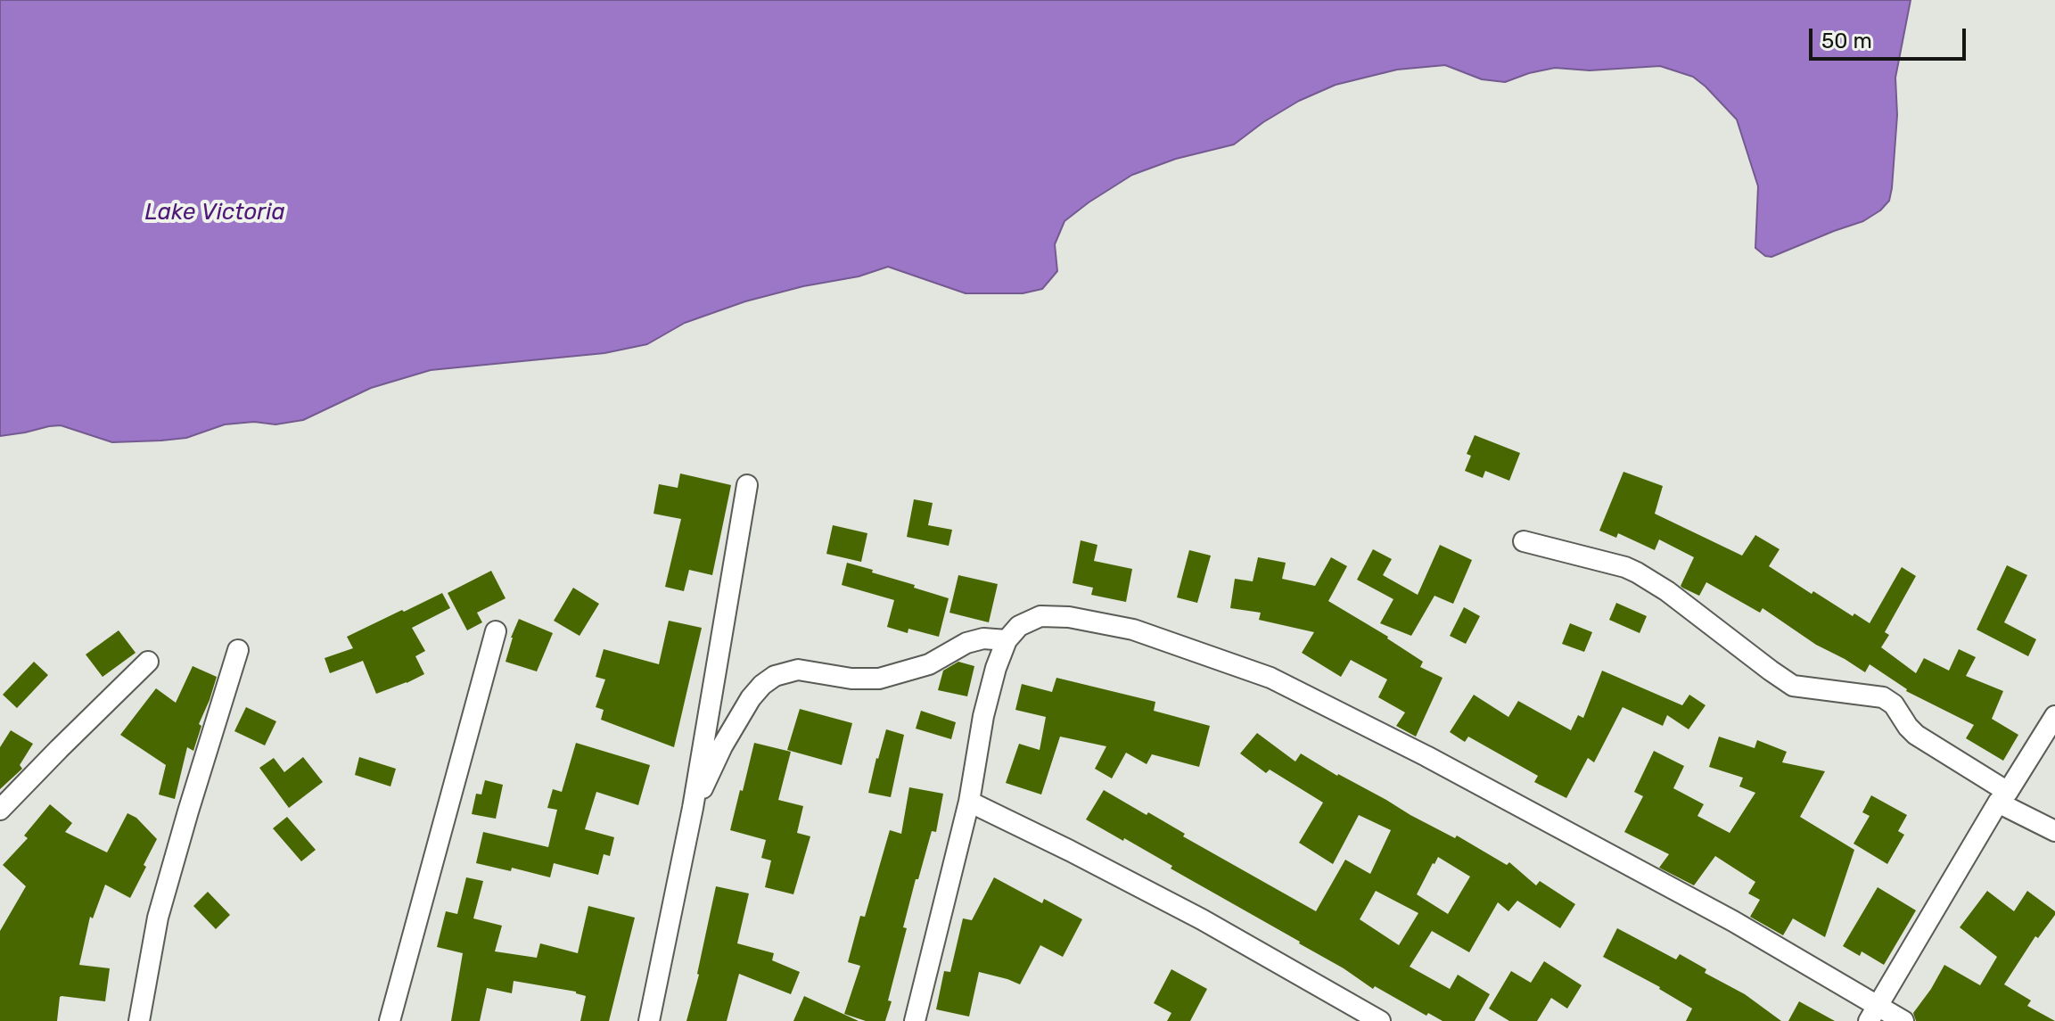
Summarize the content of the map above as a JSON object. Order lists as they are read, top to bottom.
{
  "water": ["Lake Victoria"],
  "scale_bar": "50 m"
}
